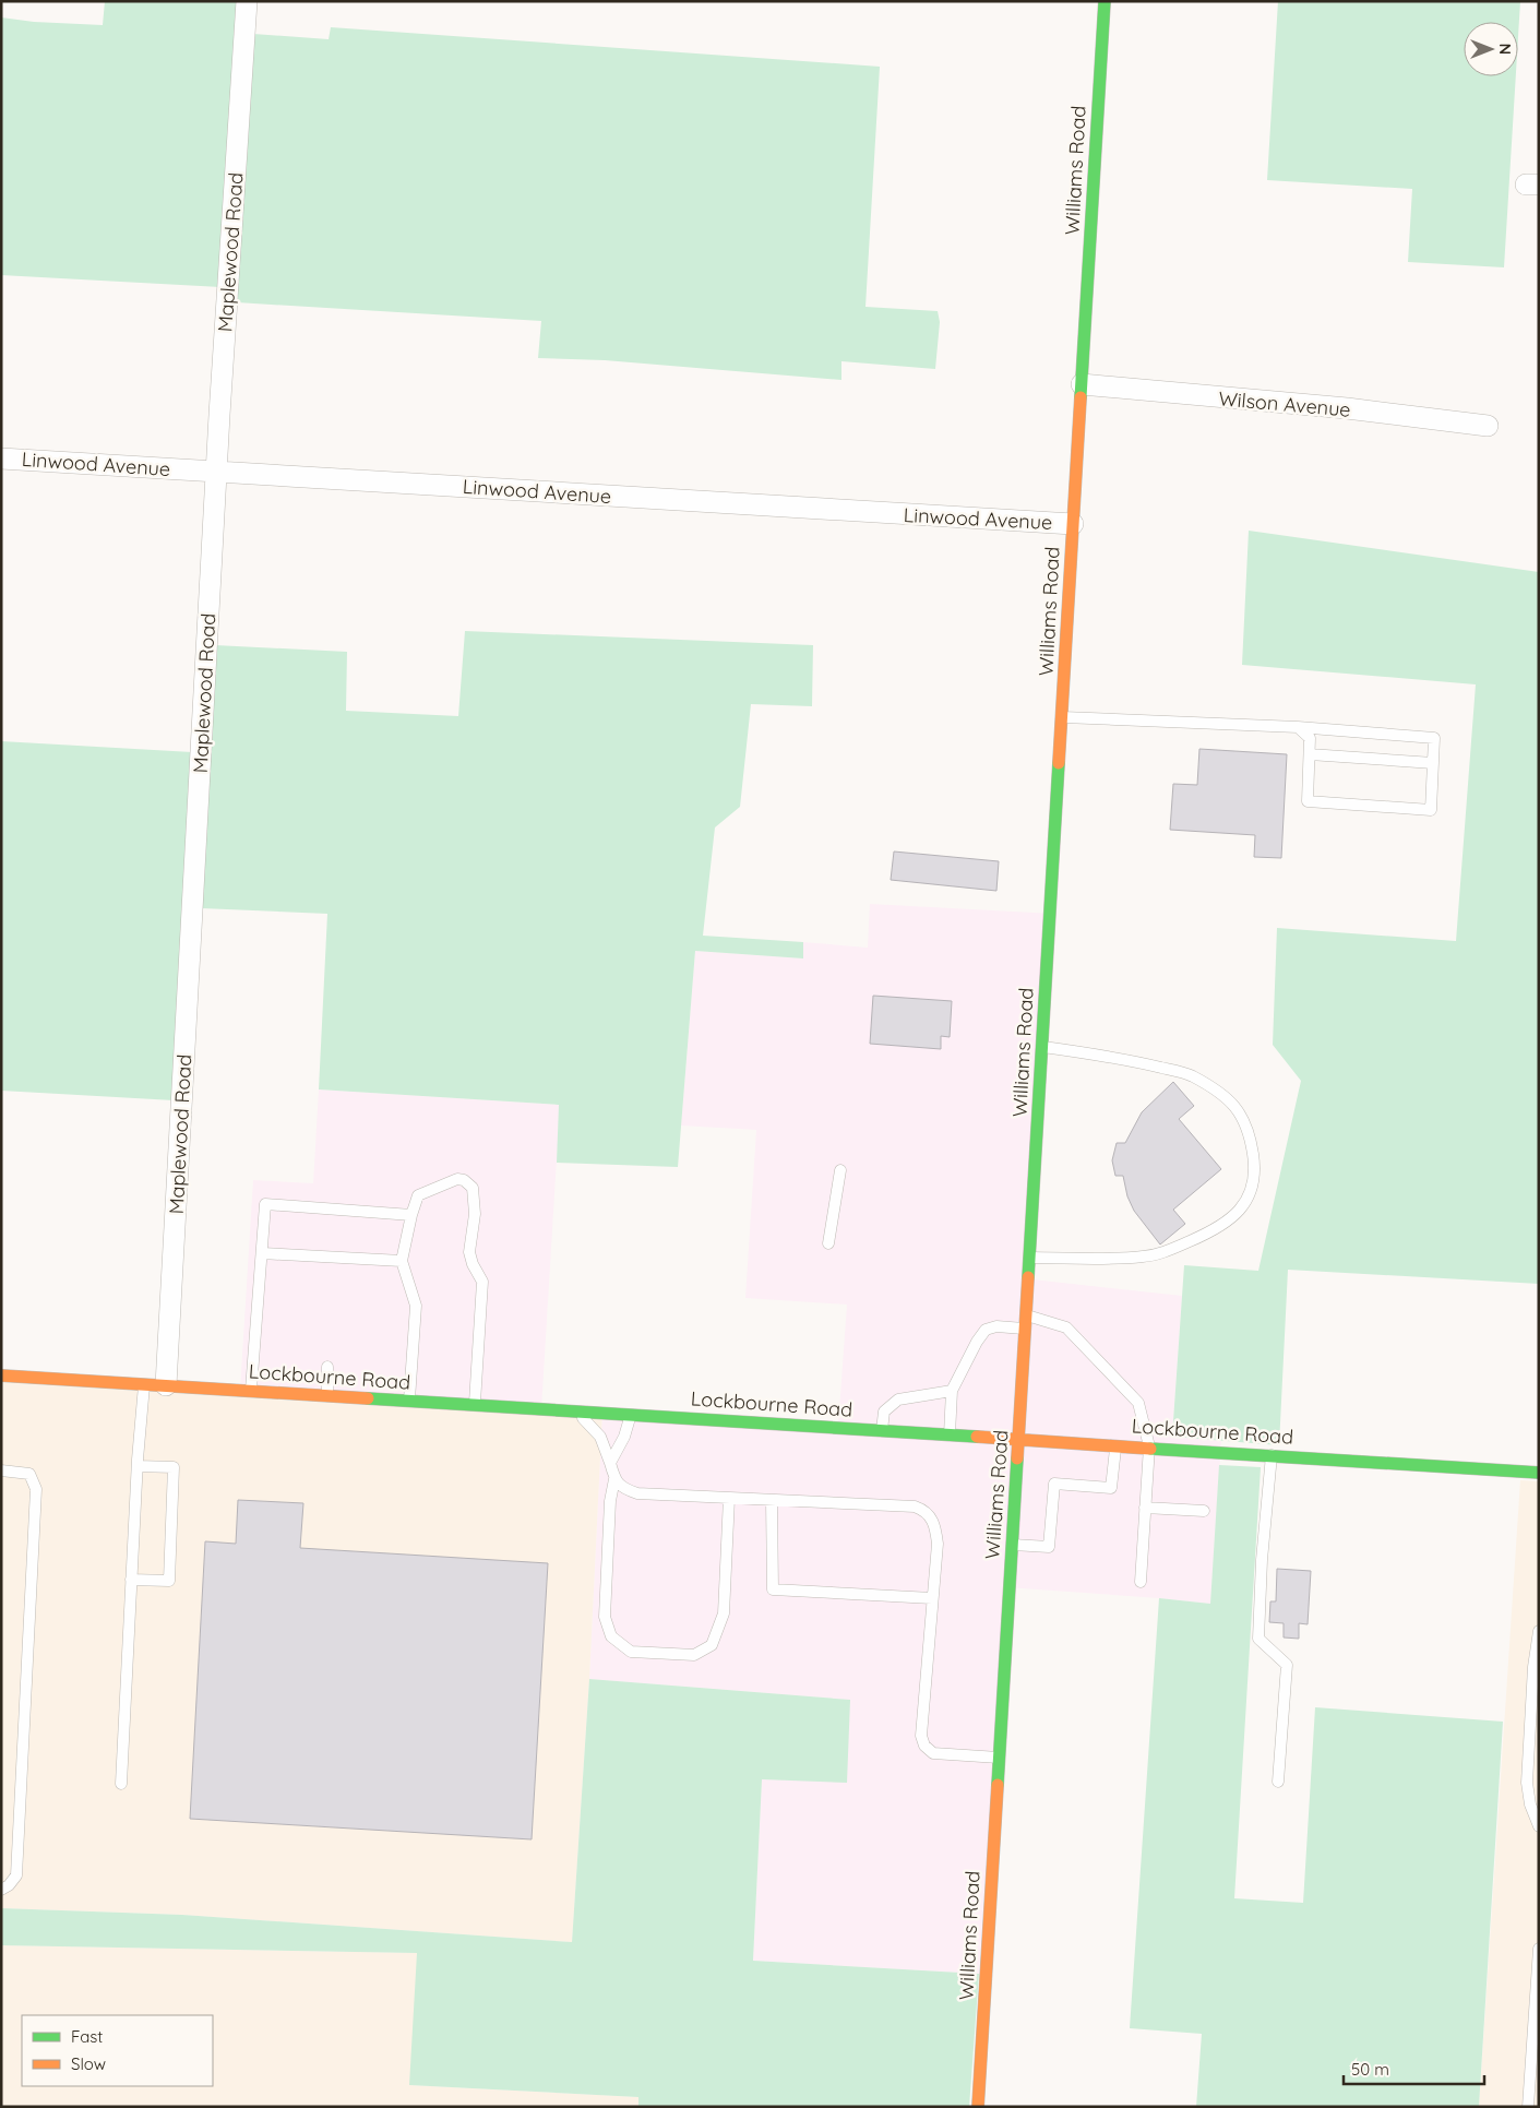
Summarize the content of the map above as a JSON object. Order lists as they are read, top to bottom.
{
  "streets": {
    "main road": ["Williams Road", "Lockbourne Road"],
    "street": ["Maplewood Road", "Wilson Avenue", "Linwood Avenue"]
  },
  "crossings": [
    ["Williams Road", "Wilson Avenue"],
    ["Williams Road", "Linwood Avenue"],
    ["Williams Road", "Lockbourne Road"],
    ["Maplewood Road", "Linwood Avenue"],
    ["Maplewood Road", "Lockbourne Road"]
  ],
  "legend": ["Fast", "Slow"],
  "scale_bar": "50 m",
  "north": "right"
}
